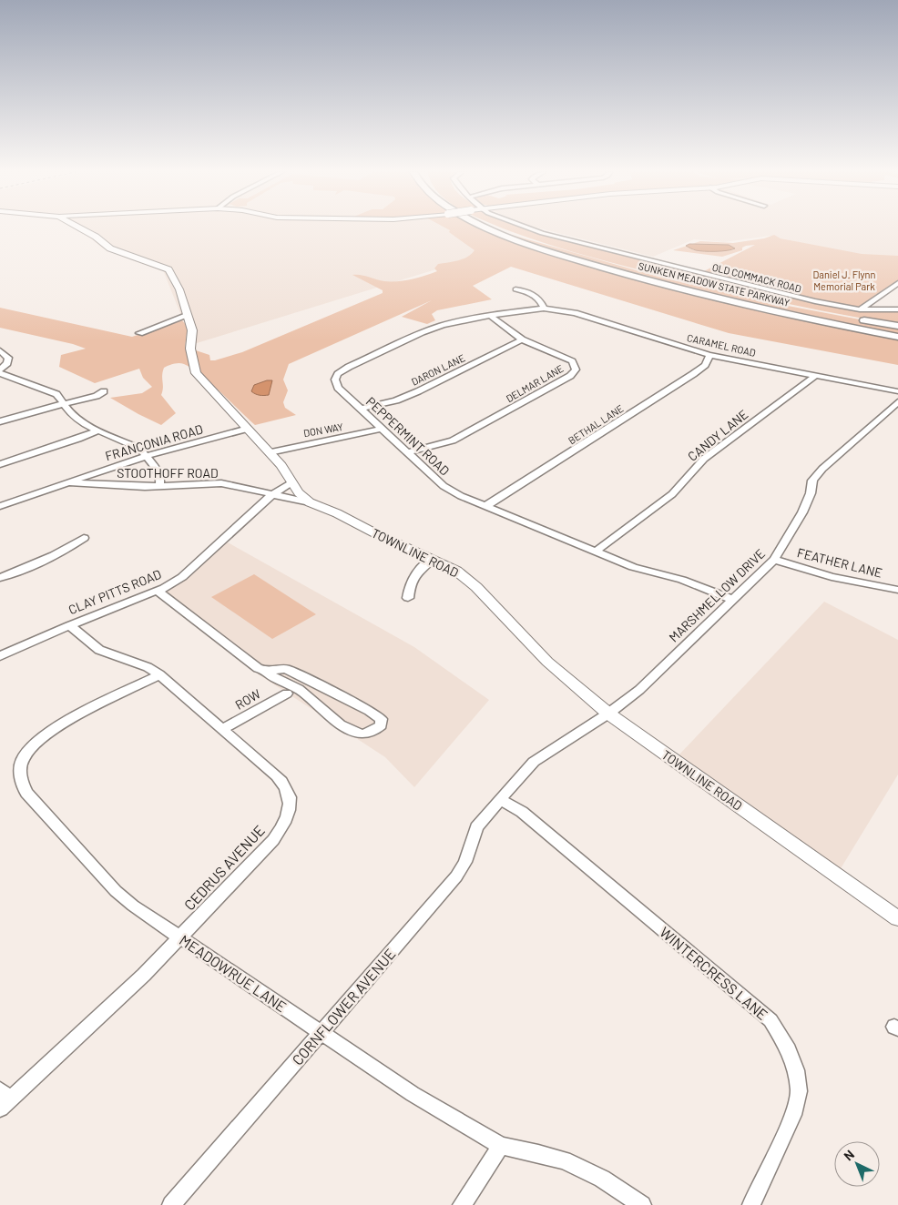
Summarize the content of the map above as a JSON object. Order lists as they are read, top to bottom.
{
  "streets": {
    "highway": ["SUNKEN MEADOW STATE PARKWAY"],
    "main road": ["TOWNLINE ROAD"],
    "street": [
      "OLD COMMACK ROAD",
      "CARAMEL ROAD",
      "DARON LANE",
      "DELMAR LANE",
      "BETHAL LANE",
      "DON WAY",
      "CANDY LANE",
      "PEPPERMINT ROAD",
      "FRANCONIA ROAD",
      "STOOTHOFF ROAD",
      "FEATHER LANE",
      "CLAY PITTS ROAD",
      "MARSHMELLOW DRIVE",
      "ROW",
      "CEDRUS AVENUE",
      "MEADOWRUE LANE",
      "WINTERCRESS LANE",
      "CORNFLOWER AVENUE"
    ]
  },
  "crossings": [
    ["CARAMEL ROAD", "BETHAL LANE"],
    ["CARAMEL ROAD", "CANDY LANE"],
    ["CARAMEL ROAD", "PEPPERMINT ROAD"],
    ["DARON LANE", "DELMAR LANE"],
    ["DARON LANE", "PEPPERMINT ROAD"],
    ["DELMAR LANE", "PEPPERMINT ROAD"],
    ["BETHAL LANE", "PEPPERMINT ROAD"],
    ["DON WAY", "PEPPERMINT ROAD"],
    ["DON WAY", "TOWNLINE ROAD"],
    ["CANDY LANE", "PEPPERMINT ROAD"],
    ["PEPPERMINT ROAD", "MARSHMELLOW DRIVE"],
    ["FRANCONIA ROAD", "STOOTHOFF ROAD"],
    ["FRANCONIA ROAD", "TOWNLINE ROAD"],
    ["STOOTHOFF ROAD", "TOWNLINE ROAD"],
    ["STOOTHOFF ROAD", "CLAY PITTS ROAD"],
    ["TOWNLINE ROAD", "CLAY PITTS ROAD"],
    ["TOWNLINE ROAD", "MARSHMELLOW DRIVE"],
    ["FEATHER LANE", "MARSHMELLOW DRIVE"],
    ["CLAY PITTS ROAD", "CEDRUS AVENUE"],
    ["MARSHMELLOW DRIVE", "WINTERCRESS LANE"],
    ["MARSHMELLOW DRIVE", "CORNFLOWER AVENUE"],
    ["ROW", "CEDRUS AVENUE"],
    ["CEDRUS AVENUE", "MEADOWRUE LANE"],
    ["MEADOWRUE LANE", "CORNFLOWER AVENUE"],
    ["WINTERCRESS LANE", "CORNFLOWER AVENUE"]
  ],
  "parks": ["Daniel J. Flynn Memorial Park"],
  "north": "top left"
}
